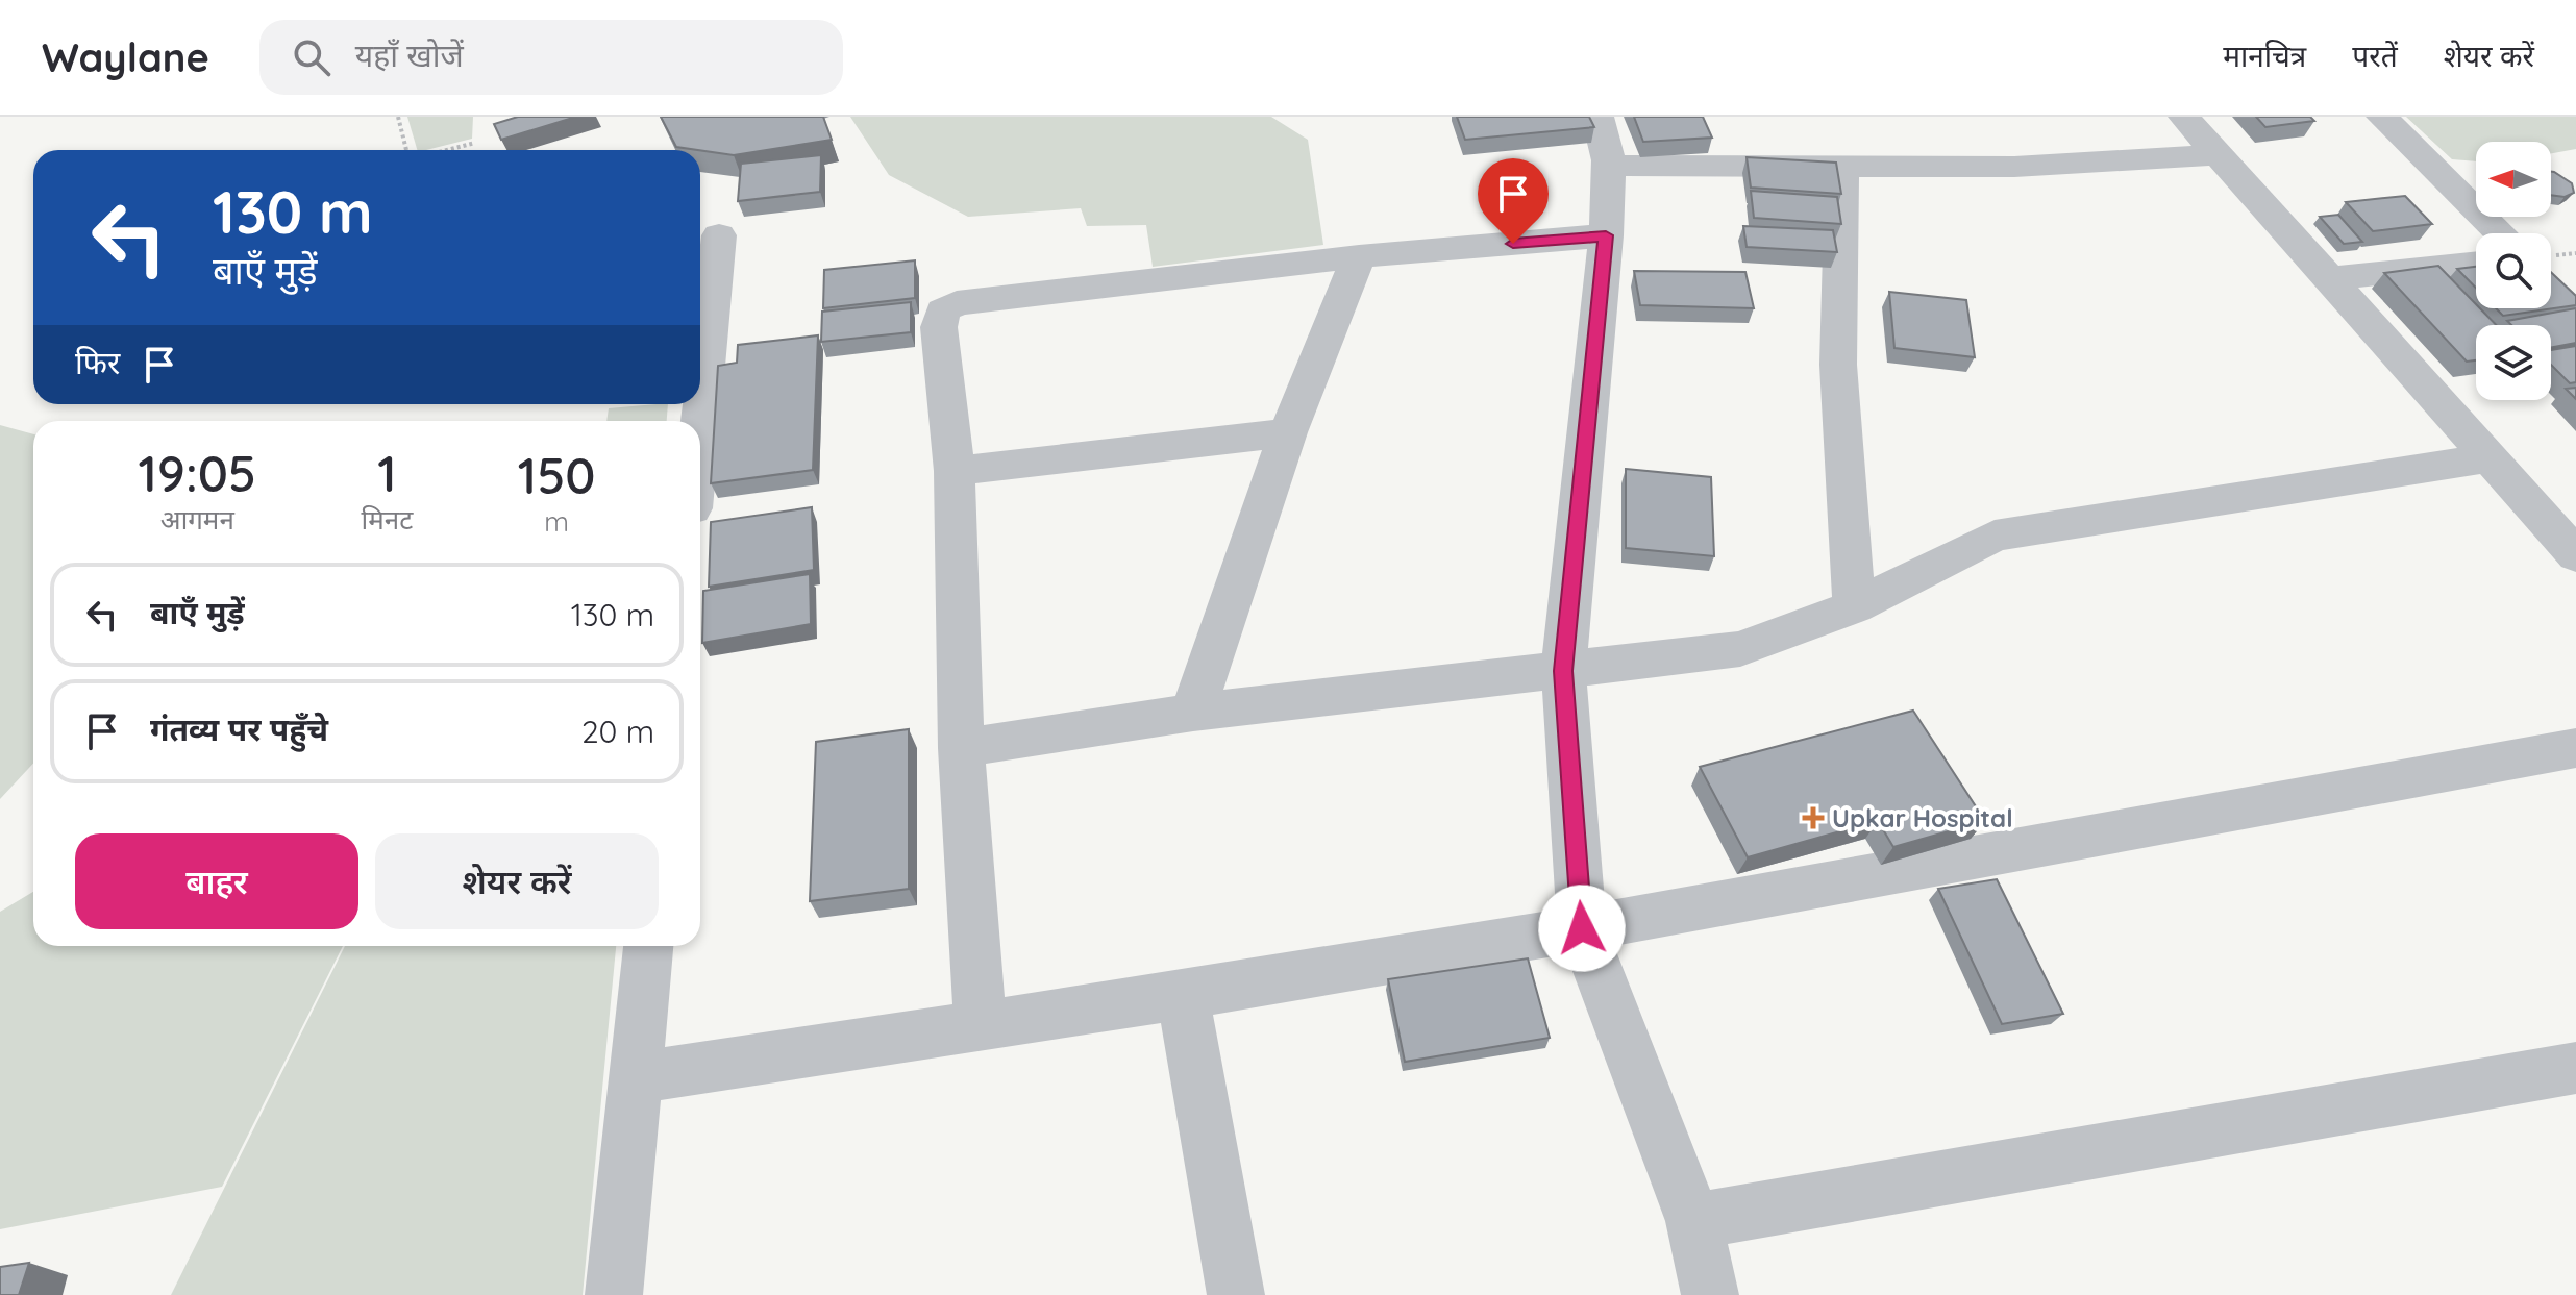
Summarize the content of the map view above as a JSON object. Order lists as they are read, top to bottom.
{
  "places": {
    "health": ["Upkar Hospital"]
  },
  "north": "left",
  "page": {
    "header": "Waylane",
    "search": "यहाँ खोजें",
    "nav": ["मानचित्र", "परतें", "शेयर करें"],
    "turn": ["130 m", "बाएँ मुड़ें"],
    "then": "फिर",
    "eta": [
      "19:05",
      "आगमन",
      "1",
      "मिनट",
      "150",
      "m"
    ],
    "list": [
      {
        "name": "बाएँ मुड़ें",
        "value": "130 m"
      },
      {
        "name": "गंतव्य पर पहुँचे",
        "value": "20 m"
      }
    ],
    "buttons": ["बाहर", "शेयर करें"]
  }
}
